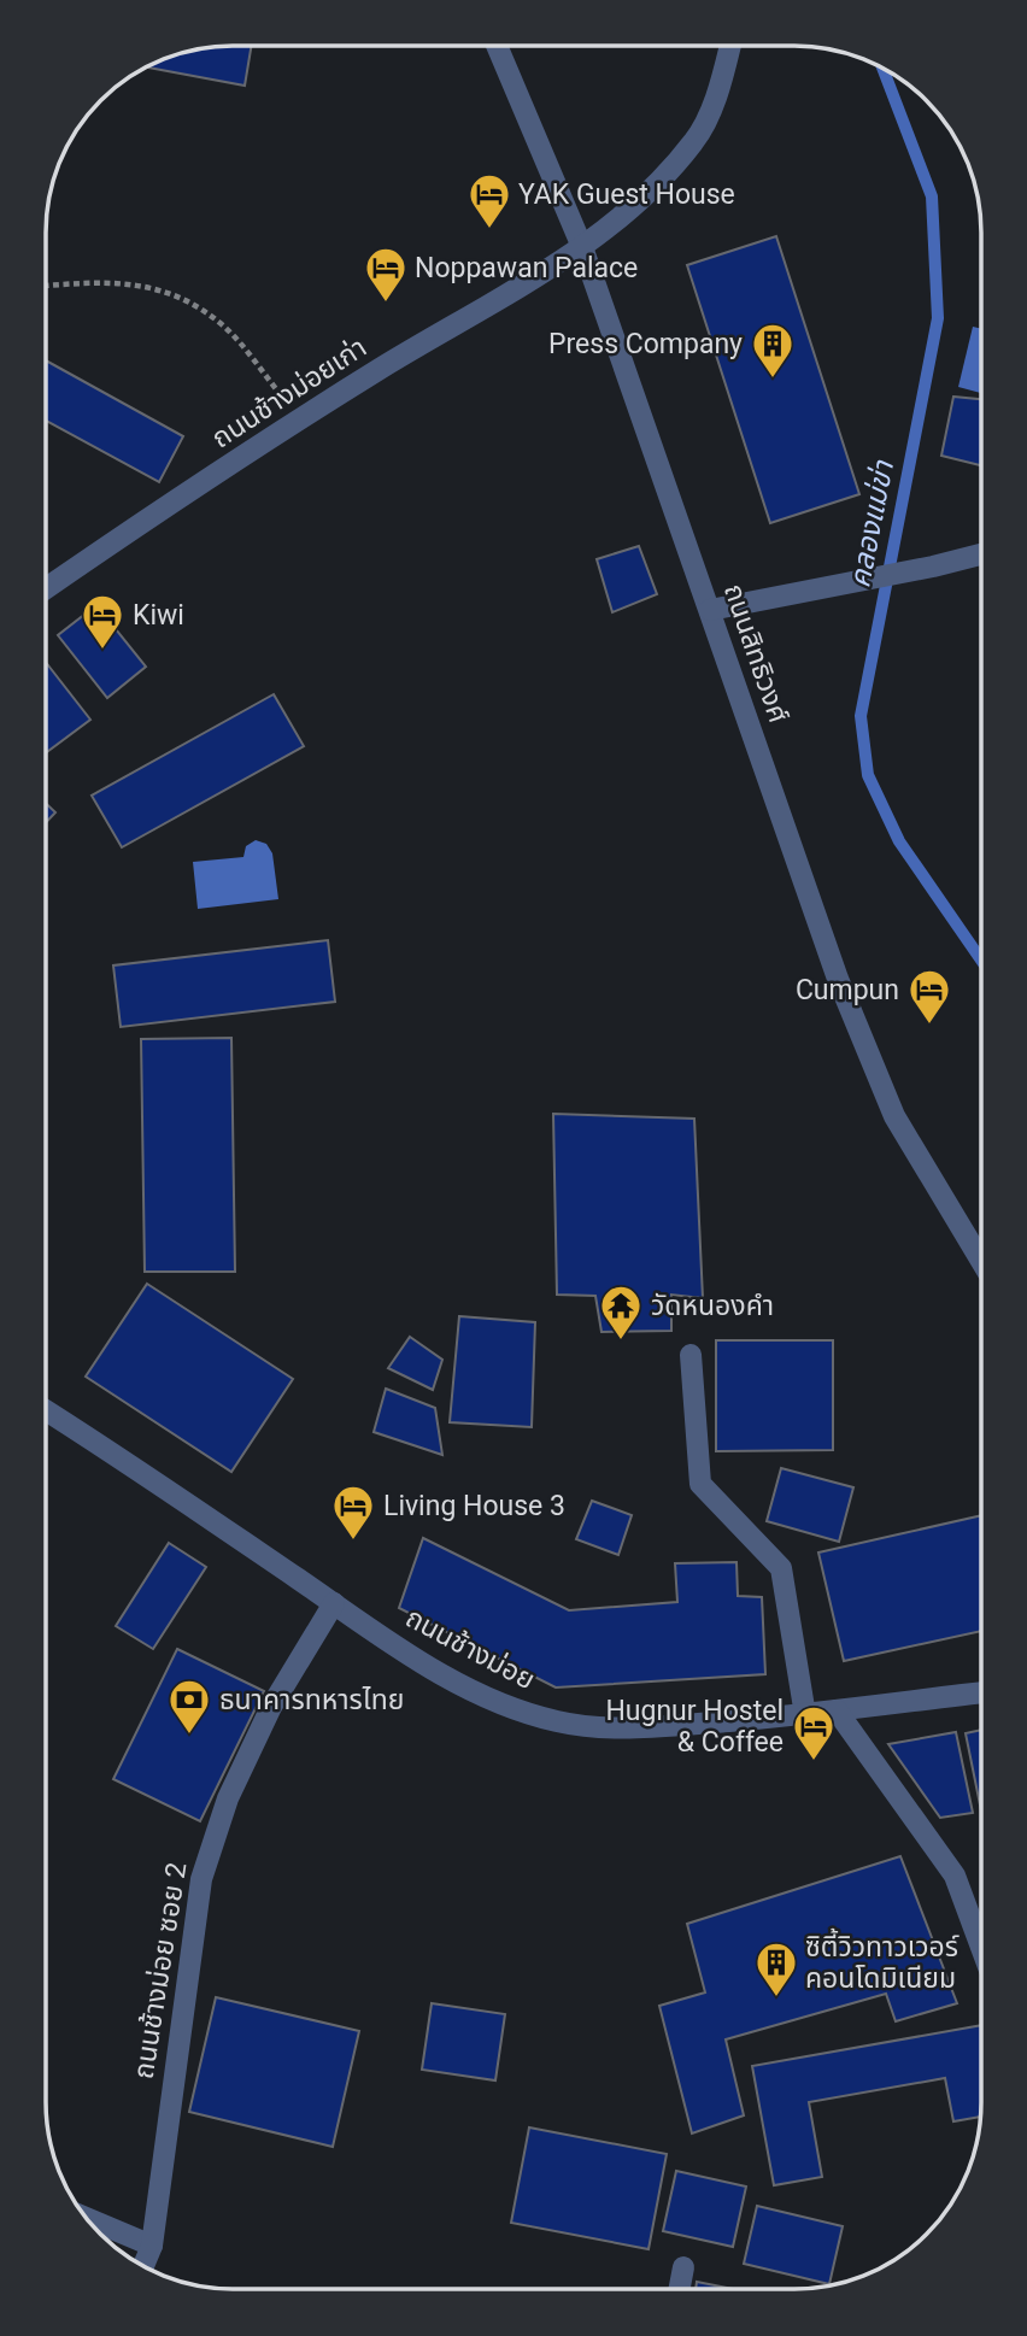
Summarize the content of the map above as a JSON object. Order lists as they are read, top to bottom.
{
  "streets": {
    "street": [
      "ถนนช้างม่อยเก่า",
      "ถนนสิทธิวงศ์",
      "ถนนช้างม่อย",
      "ถนนช้างม่อย ซอย 2"
    ]
  },
  "crossings": [
    ["ถนนช้างม่อยเก่า", "ถนนสิทธิวงศ์"],
    ["ถนนช้างม่อย", "ถนนช้างม่อย ซอย 2"]
  ],
  "water": ["คลองแม่ข่า"],
  "places": {
    "hotel": [
      "YAK Guest House",
      "Noppawan Palace",
      "Kiwi",
      "Cumpun",
      "Living House 3",
      "Hugnur Hostel & Coffee"
    ],
    "building": ["Press Company", "ซิตี้วิวทาวเวอร์ คอนโดมิเนียม"],
    "temple": ["วัดหนองคำ"],
    "bank": ["ธนาคารทหารไทย"]
  }
}
